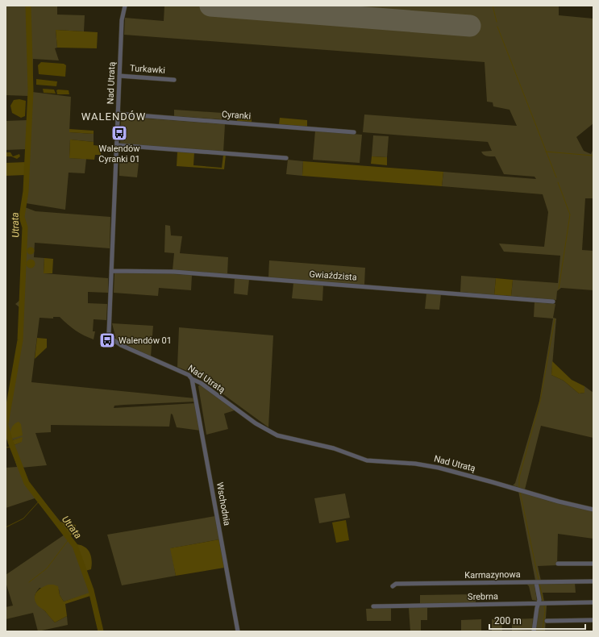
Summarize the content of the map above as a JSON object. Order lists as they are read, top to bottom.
{
  "streets": {
    "street": [
      "Turkawki",
      "Nad Utratą",
      "Cyranki",
      "Gwiaździsta",
      "Wschodnia",
      "Karmazynowa",
      "Srebrna"
    ]
  },
  "crossings": [
    ["Turkawki", "Nad Utratą"],
    ["Nad Utratą", "Cyranki"],
    ["Nad Utratą", "Gwiaździsta"],
    ["Nad Utratą", "Wschodnia"]
  ],
  "districts": ["WALENDÓW"],
  "water": ["Utrata"],
  "places": {
    "bus stop": ["Walendów Cyranki 01", "Walendów 01"]
  },
  "scale_bar": "200 m"
}
